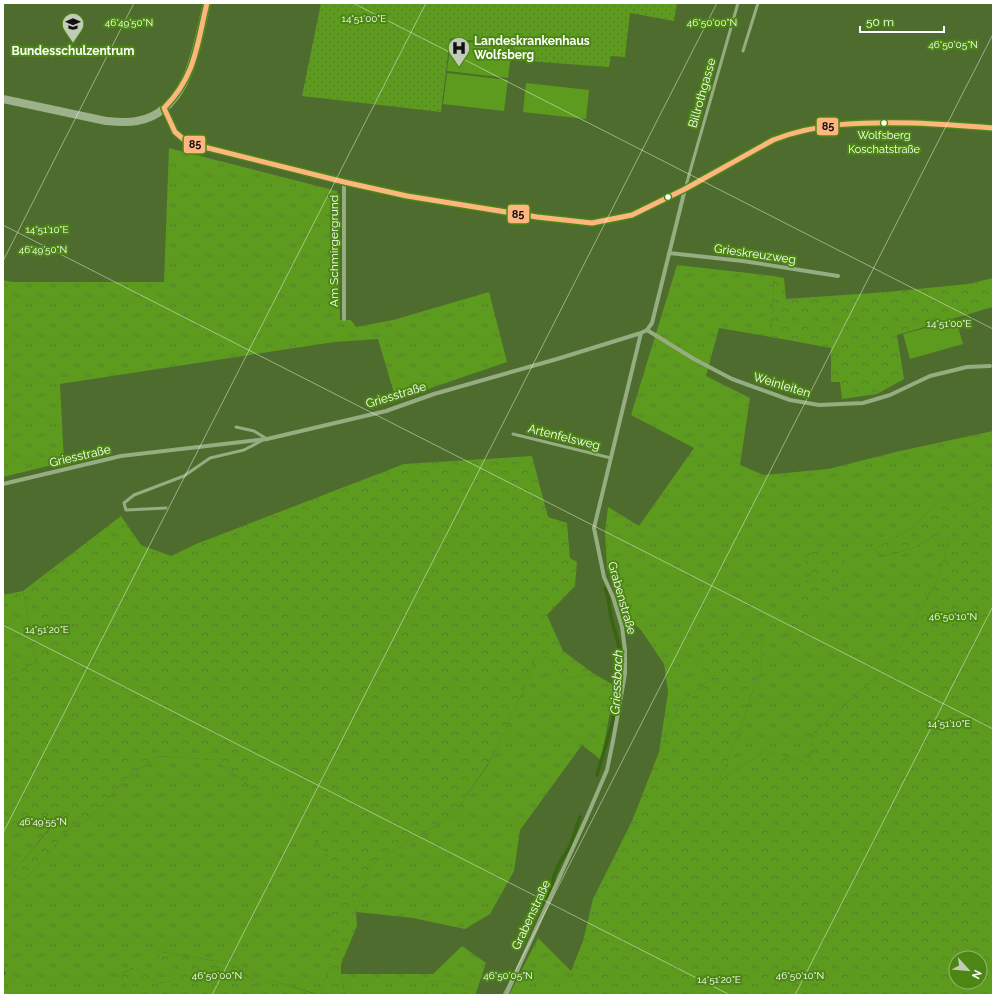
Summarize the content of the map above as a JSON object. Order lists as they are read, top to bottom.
{
  "streets": {
    "street": [
      "Am Schmirgergrund",
      "Grieskreuzweg",
      "Weinleiten",
      "Griesstraße",
      "Grabenstraße"
    ],
    "lane": ["Billrothgasse", "Artenfelsweg"]
  },
  "crossings": [
    ["Weinleiten", "Griesstraße"],
    ["Griesstraße", "Grabenstraße"],
    ["Artenfelsweg", "Grabenstraße"]
  ],
  "water": ["Griessbach"],
  "places": {
    "school or university": ["Bundesschulzentrum"],
    "hospital": ["Landeskrankenhaus Wolfsberg"],
    "other": ["Wolfsberg Koschatstraße"]
  },
  "lines": ["transit line 85"],
  "scale_bar": "50 m",
  "north": "bottom right",
  "coordinates": [
    "14°51'00\"E",
    "46°49'50\"N",
    "46°50'00\"N",
    "46°50'05\"N",
    "14°51'10\"E",
    "46°50'10\"N",
    "14°51'20\"E",
    "46°49'55\"N"
  ]
}
